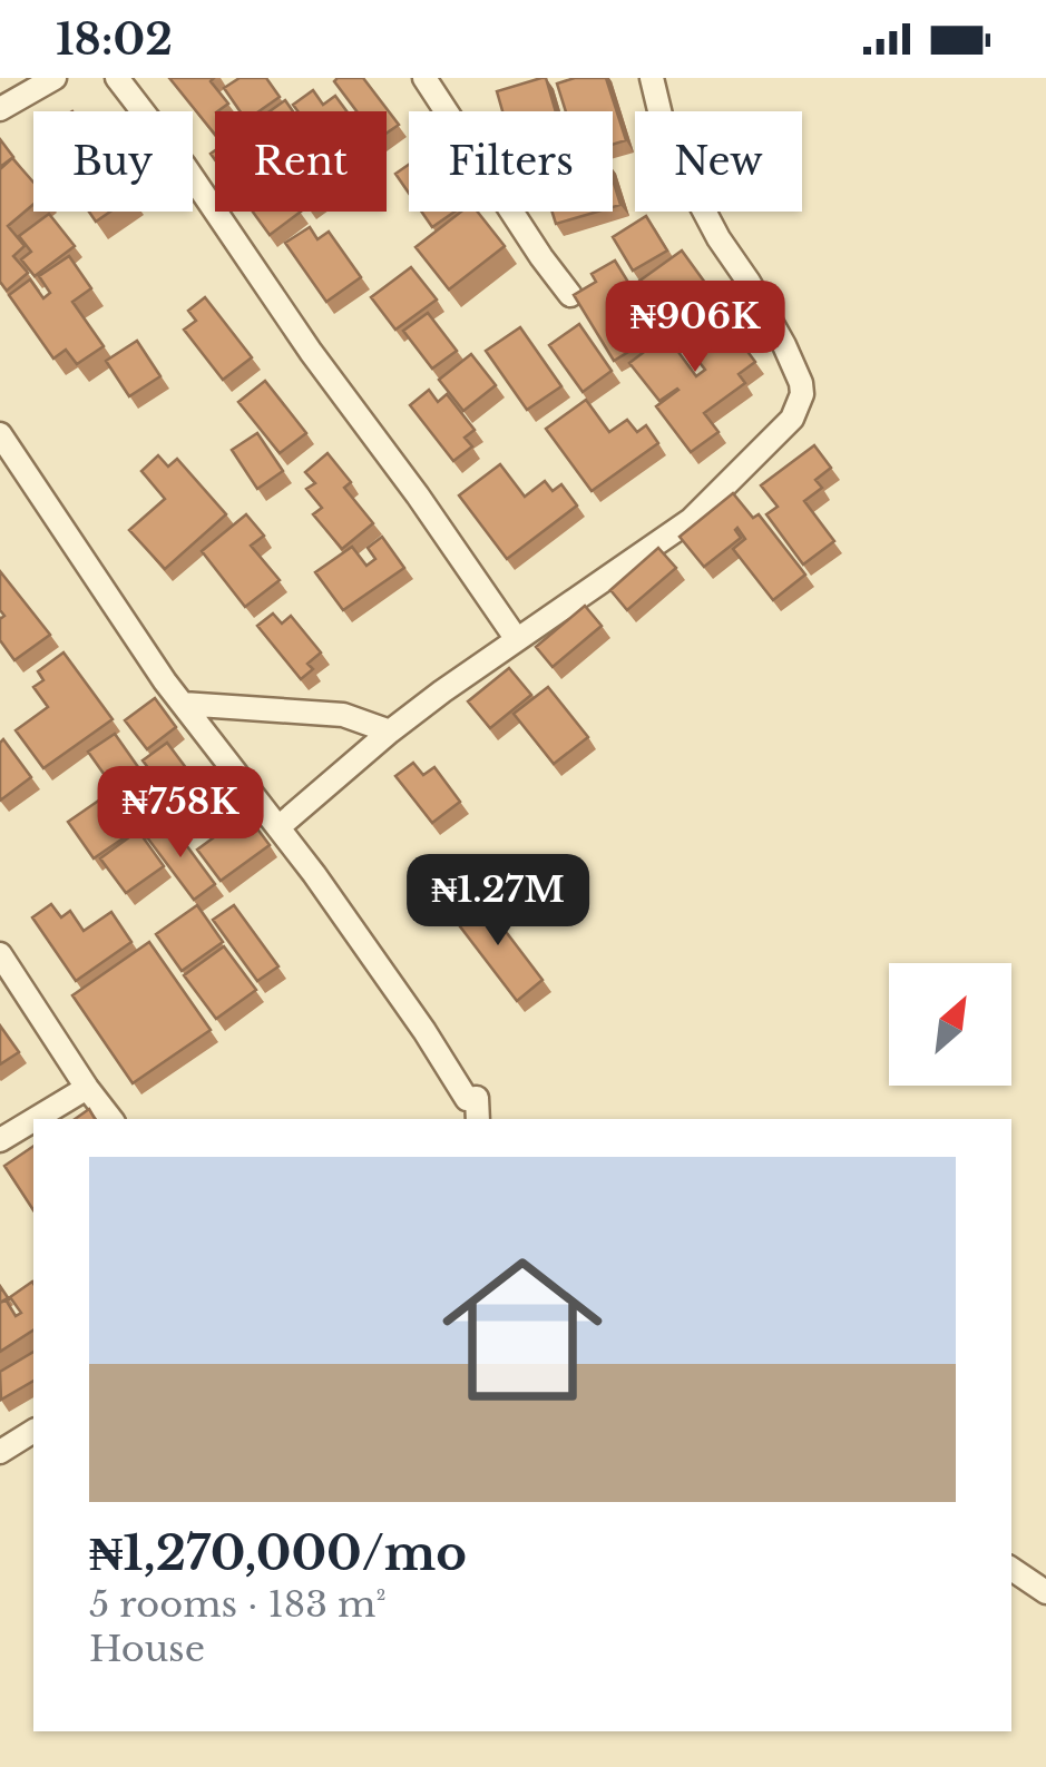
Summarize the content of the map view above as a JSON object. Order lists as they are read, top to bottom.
{
  "north": "top right",
  "page": {
    "status": "18:02",
    "chip": [
      "Buy",
      "Rent",
      "Filters",
      "New"
    ],
    "price": ["₦906K", "₦758K", "₦1.27M"],
    "list": [
      {
        "name": "₦1,270,000/mo",
        "note": "5 rooms · 183 m² · House"
      }
    ]
  }
}
